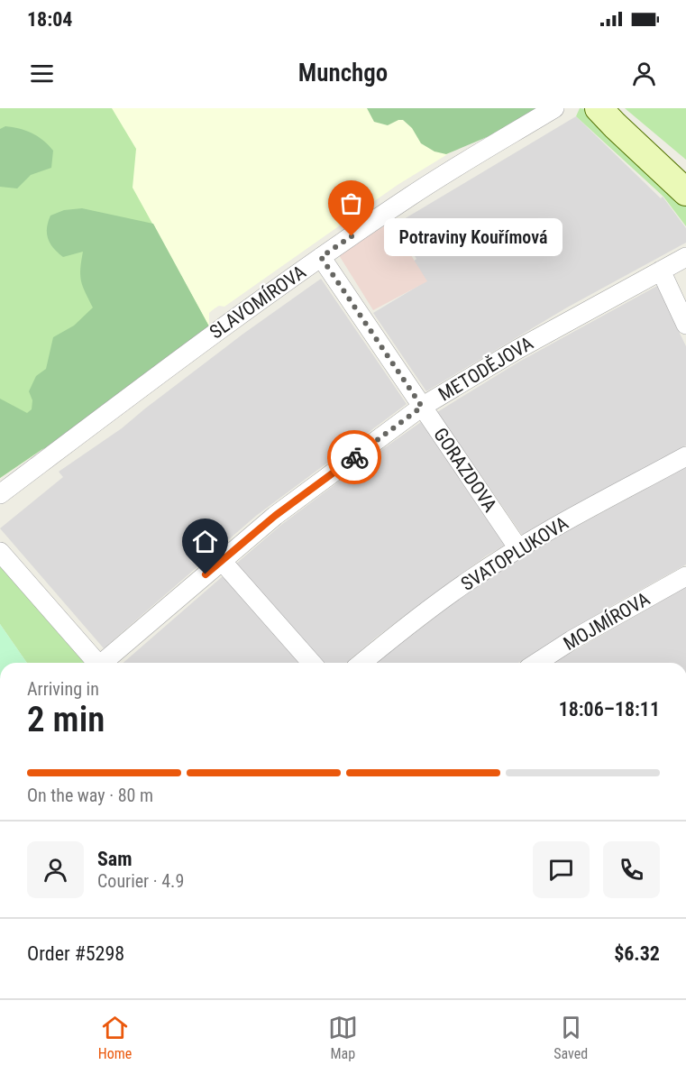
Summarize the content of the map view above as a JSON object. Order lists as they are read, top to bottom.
{
  "streets": {
    "street": [
      "SLAVOMÍROVA",
      "METODĚJOVA",
      "GORAZDOVA",
      "SVATOPLUKOVA",
      "MOJMÍROVA"
    ]
  },
  "crossings": [
    ["SLAVOMÍROVA", "GORAZDOVA"],
    ["METODĚJOVA", "GORAZDOVA"],
    ["GORAZDOVA", "SVATOPLUKOVA"]
  ],
  "places": ["Potraviny Kouřímová"],
  "page": {
    "status": "18:04",
    "header": "Munchgo",
    "bubble": "Potraviny Kouřímová",
    "heading": ["2 min", "Arriving in", "18:06–18:11"],
    "panel": [
      "Sam",
      "Courier · 4.9",
      "Order #5298",
      "$6.32"
    ],
    "bar": "On the way · 80 m",
    "tabs": ["Home", "Map", "Saved"]
  }
}
